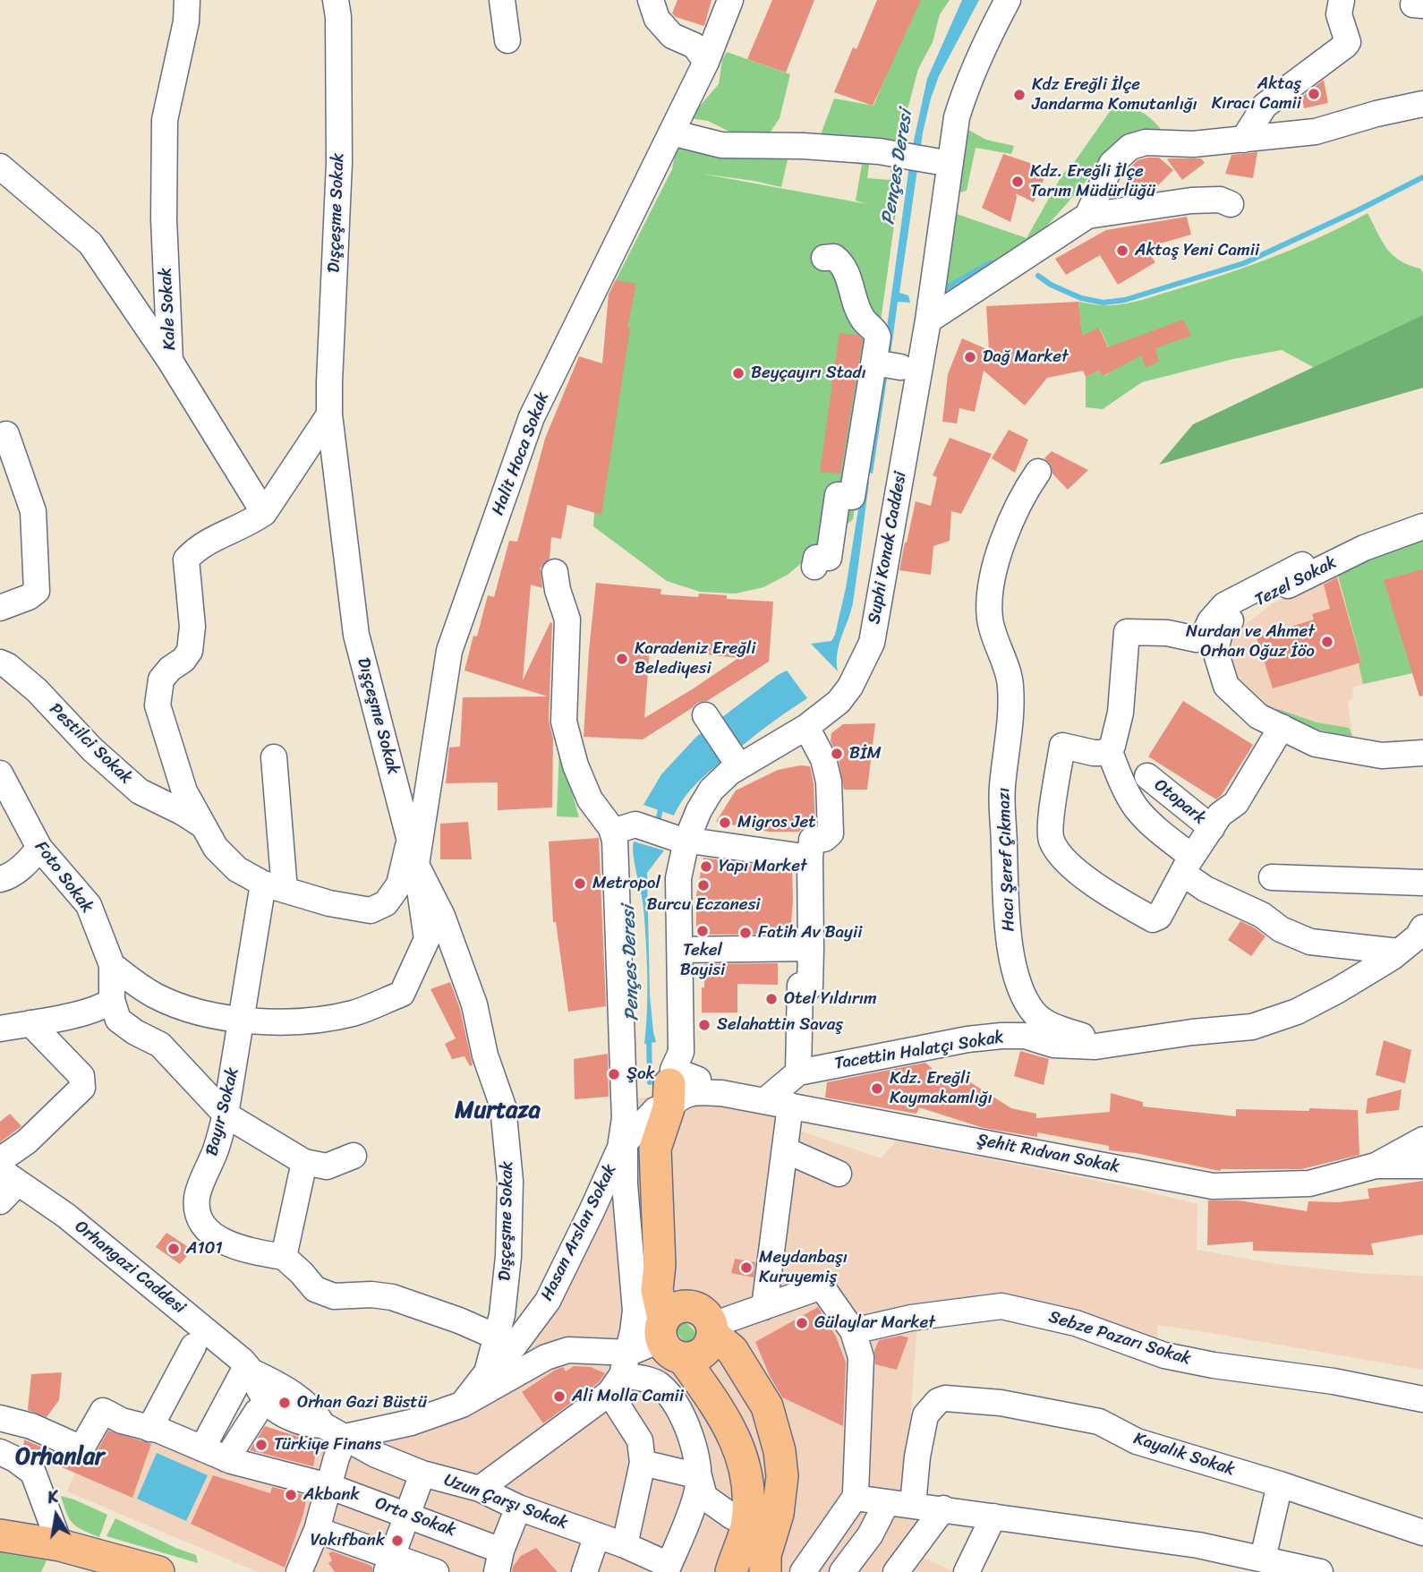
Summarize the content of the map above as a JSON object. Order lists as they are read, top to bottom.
{
  "streets": {
    "main road": ["Suphi Konak Caddesi"],
    "street": [
      "Dışçeşme Sokak",
      "Kale Sokak",
      "Halit Hoca Sokak",
      "Tezel Sokak",
      "Pestilci Sokak",
      "Otopark",
      "Hacı Şeref Çıkmazı",
      "Foto Sokak",
      "Tacettin Halatçı Sokak",
      "Bayır Sokak",
      "Şehit Rıdvan Sokak",
      "Hasan Arslan Sokak",
      "Orhangazi Caddesi",
      "Sebze Pazarı Sokak",
      "Kayalık Sokak",
      "Uzun Çarşı Sokak",
      "Orta Sokak"
    ]
  },
  "crossings": [
    ["Dışçeşme Sokak", "Halit Hoca Sokak"],
    ["Dışçeşme Sokak", "Pestilci Sokak"],
    ["Dışçeşme Sokak", "Hasan Arslan Sokak"],
    ["Suphi Konak Caddesi", "Şehit Rıdvan Sokak"],
    ["Suphi Konak Caddesi", "Hasan Arslan Sokak"],
    ["Pestilci Sokak", "Bayır Sokak"],
    ["Hacı Şeref Çıkmazı", "Tacettin Halatçı Sokak"],
    ["Tacettin Halatçı Sokak", "Şehit Rıdvan Sokak"],
    ["Şehit Rıdvan Sokak", "Hasan Arslan Sokak"],
    ["Orhangazi Caddesi", "Uzun Çarşı Sokak"],
    ["Uzun Çarşı Sokak", "Orta Sokak"]
  ],
  "districts": ["Murtaza", "Orhanlar"],
  "water": ["Pençes Deresi"],
  "places": [
    "Aktaş Kıracı Camii",
    "Kdz Ereğli İlçe Jandarma Komutanlığı",
    "Kdz. Ereğli İlçe Tarım Müdürlüğü",
    "Aktaş Yeni Camii",
    "Dağ Market",
    "Beyçayırı Stadı",
    "Nurdan ve Ahmet Orhan Oğuz İöo",
    "Karadeniz Ereğli Belediyesi",
    "BİM",
    "Migros Jet",
    "Yapı Market",
    "Metropol",
    "Burcu Eczanesi",
    "Tekel Bayisi",
    "Fatih Av Bayii",
    "Otel Yıldırım",
    "Selahattin Savaş",
    "Şok",
    "Kdz. Ereğli Kaymakamlığı",
    "A101",
    "Meydanbaşı Kuruyemiş",
    "Gülaylar Market",
    "Ali Molla Camii",
    "Orhan Gazi Büstü",
    "Türkiye Finans",
    "Akbank",
    "Vakıfbank"
  ],
  "north": "top"
}
